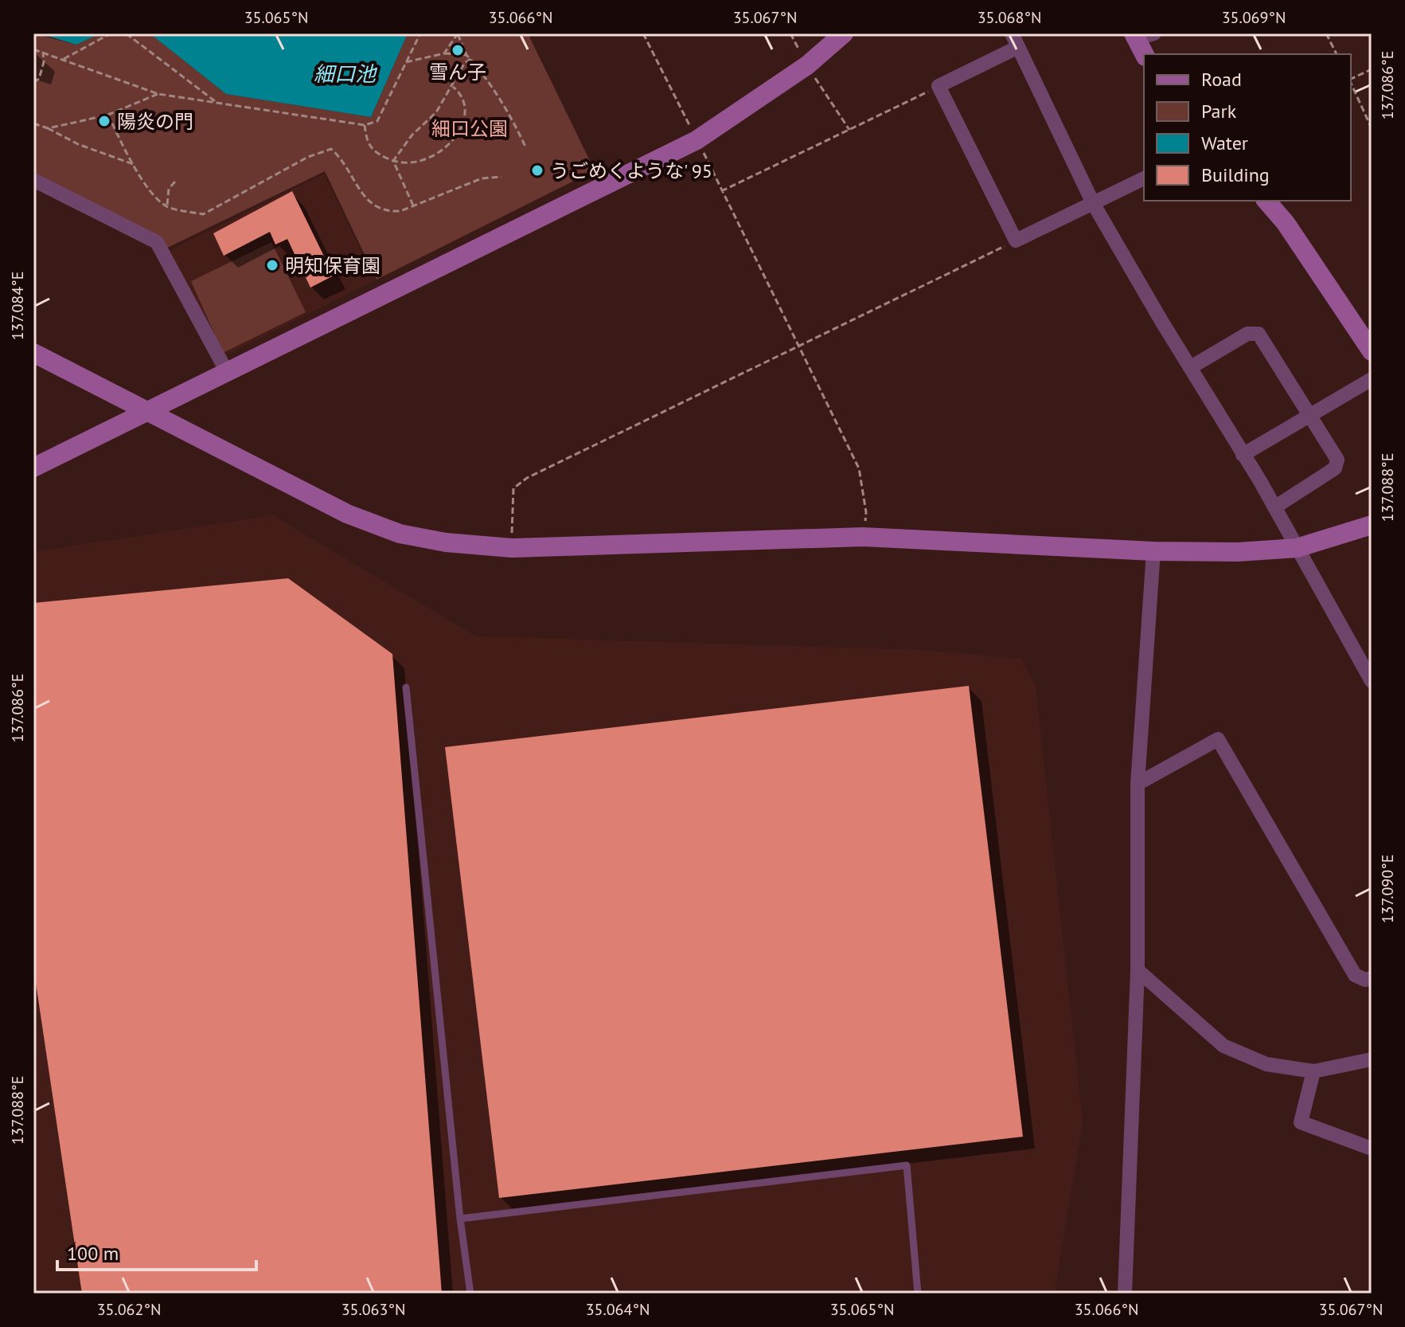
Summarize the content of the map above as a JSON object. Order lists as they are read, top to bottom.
{
  "water": ["細口池"],
  "parks": ["細口公園"],
  "places": [
    "雪ん子",
    "陽炎の門",
    "うごめくような' 95",
    "明知保育園"
  ],
  "legend": [
    "Road",
    "Park",
    "Water",
    "Building"
  ],
  "scale_bar": "100 m",
  "coordinates": [
    "35.065°N",
    "35.066°N",
    "35.067°N",
    "35.068°N",
    "35.069°N",
    "137.086°E",
    "137.084°E",
    "137.088°E",
    "137.090°E",
    "35.062°N",
    "35.063°N",
    "35.064°N"
  ]
}
